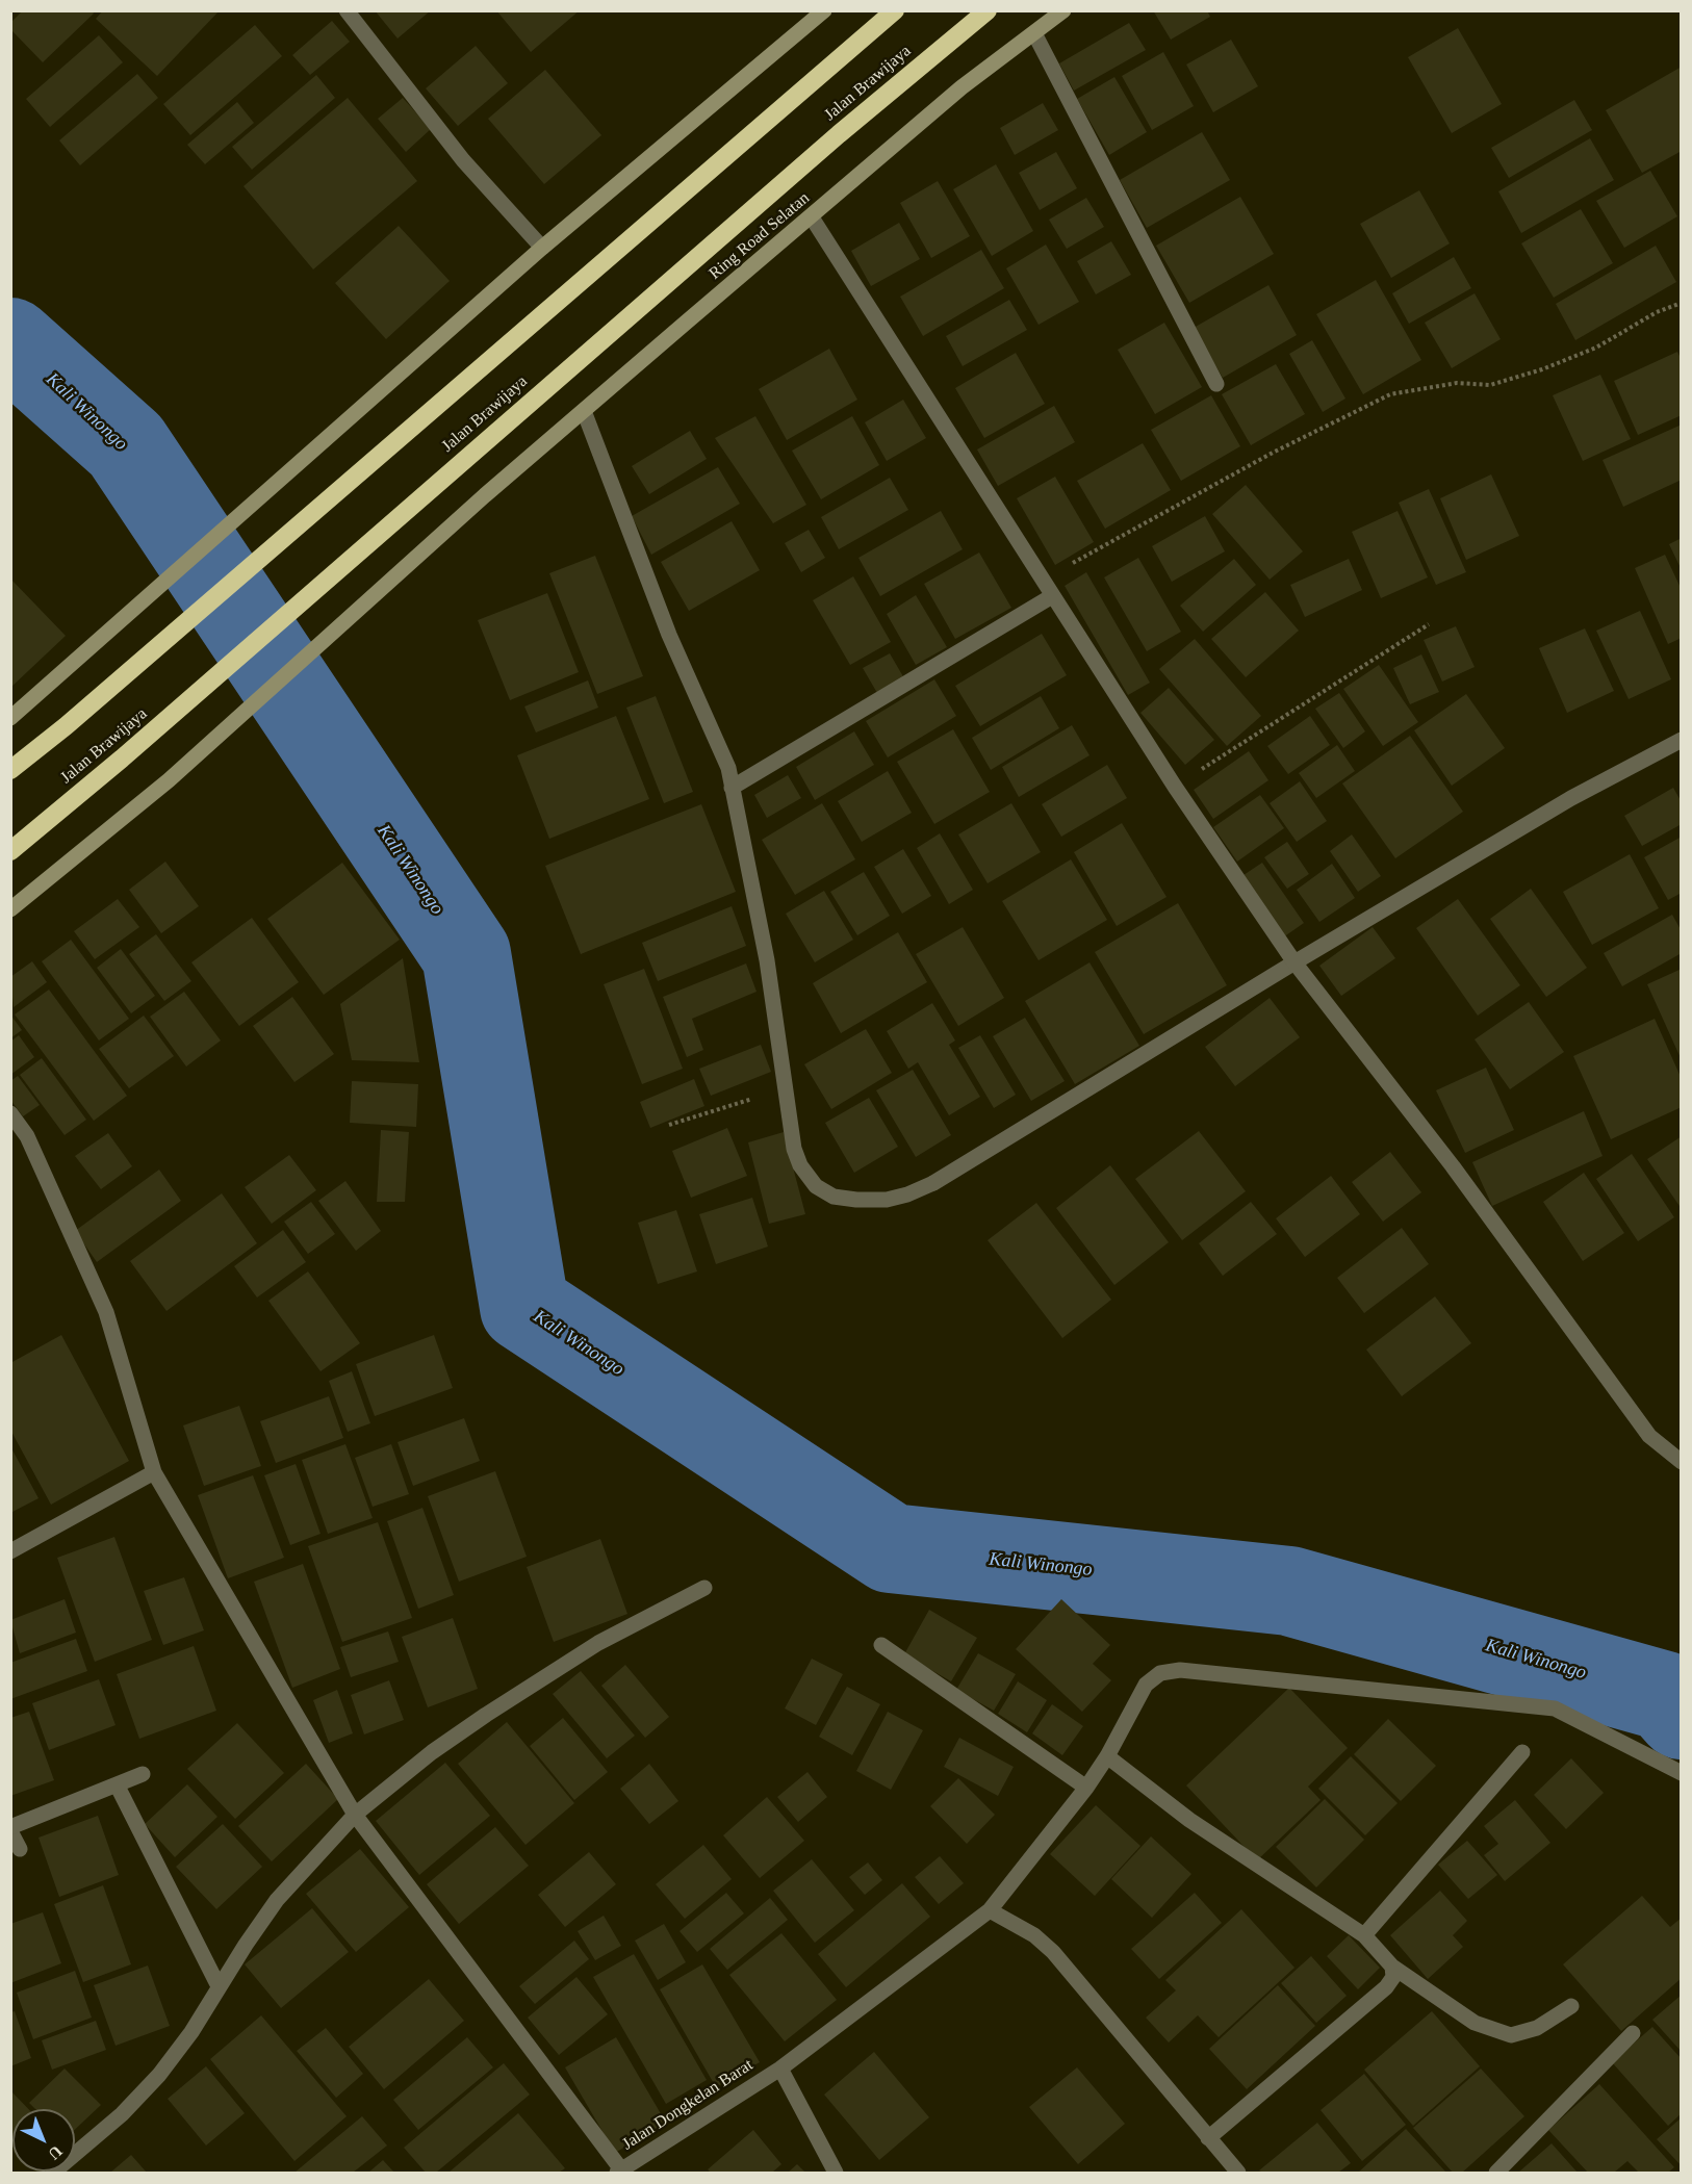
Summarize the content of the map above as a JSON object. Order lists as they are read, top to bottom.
{
  "streets": {
    "highway": ["Jalan Brawijaya"],
    "street": ["Ring Road Selatan", "Jalan Dongkelan Barat"]
  },
  "water": ["Kali Winongo"],
  "north": "bottom right"
}
